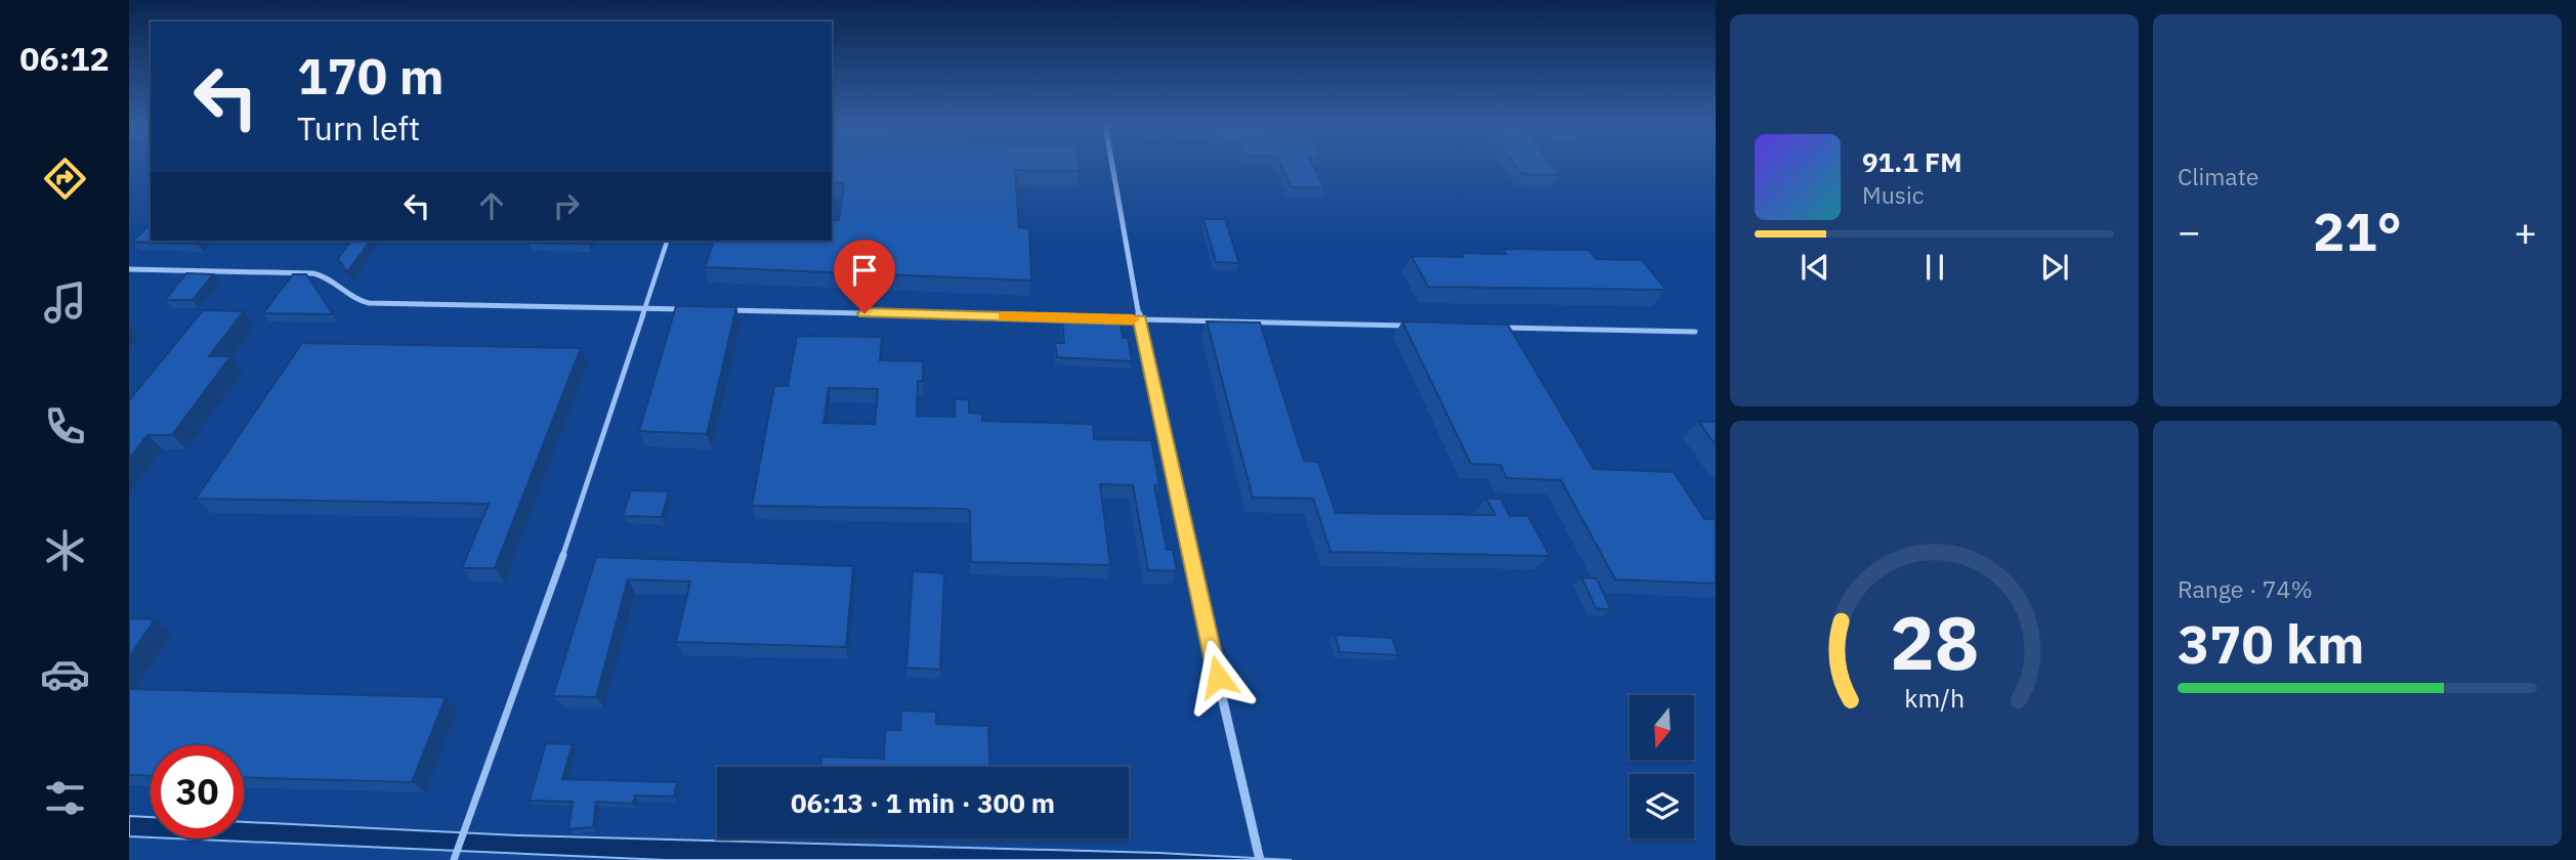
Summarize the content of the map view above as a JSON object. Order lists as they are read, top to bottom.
{
  "north": "bottom",
  "page": {
    "tabs": "06:12",
    "tile": [
      "Climate",
      ["Range · 74%", "370 km"]
    ],
    "turn": ["170 m", "Turn left"],
    "song": ["91.1 FM", "Music"],
    "heat": ["−", "21°", "+"],
    "limit": "30",
    "trip": "06:13 · 1 min · 300 m",
    "gauge": ["28", "km/h"]
  }
}
